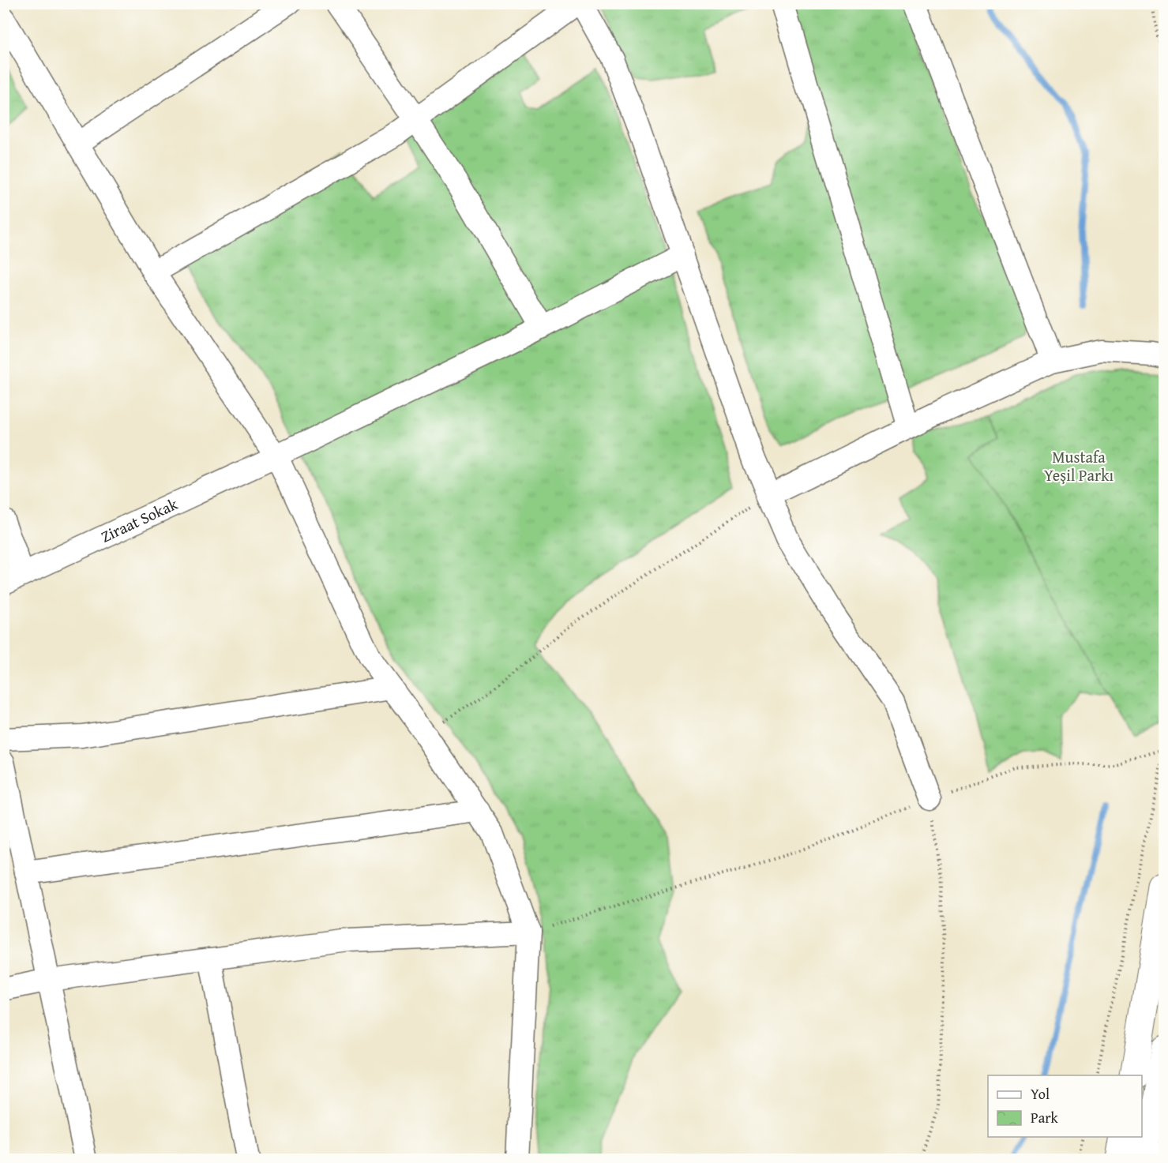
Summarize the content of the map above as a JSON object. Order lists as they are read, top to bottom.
{
  "streets": {
    "street": ["Ziraat Sokak"]
  },
  "parks": ["Mustafa Yeşil Parkı"],
  "legend": ["Yol", "Park"]
}
